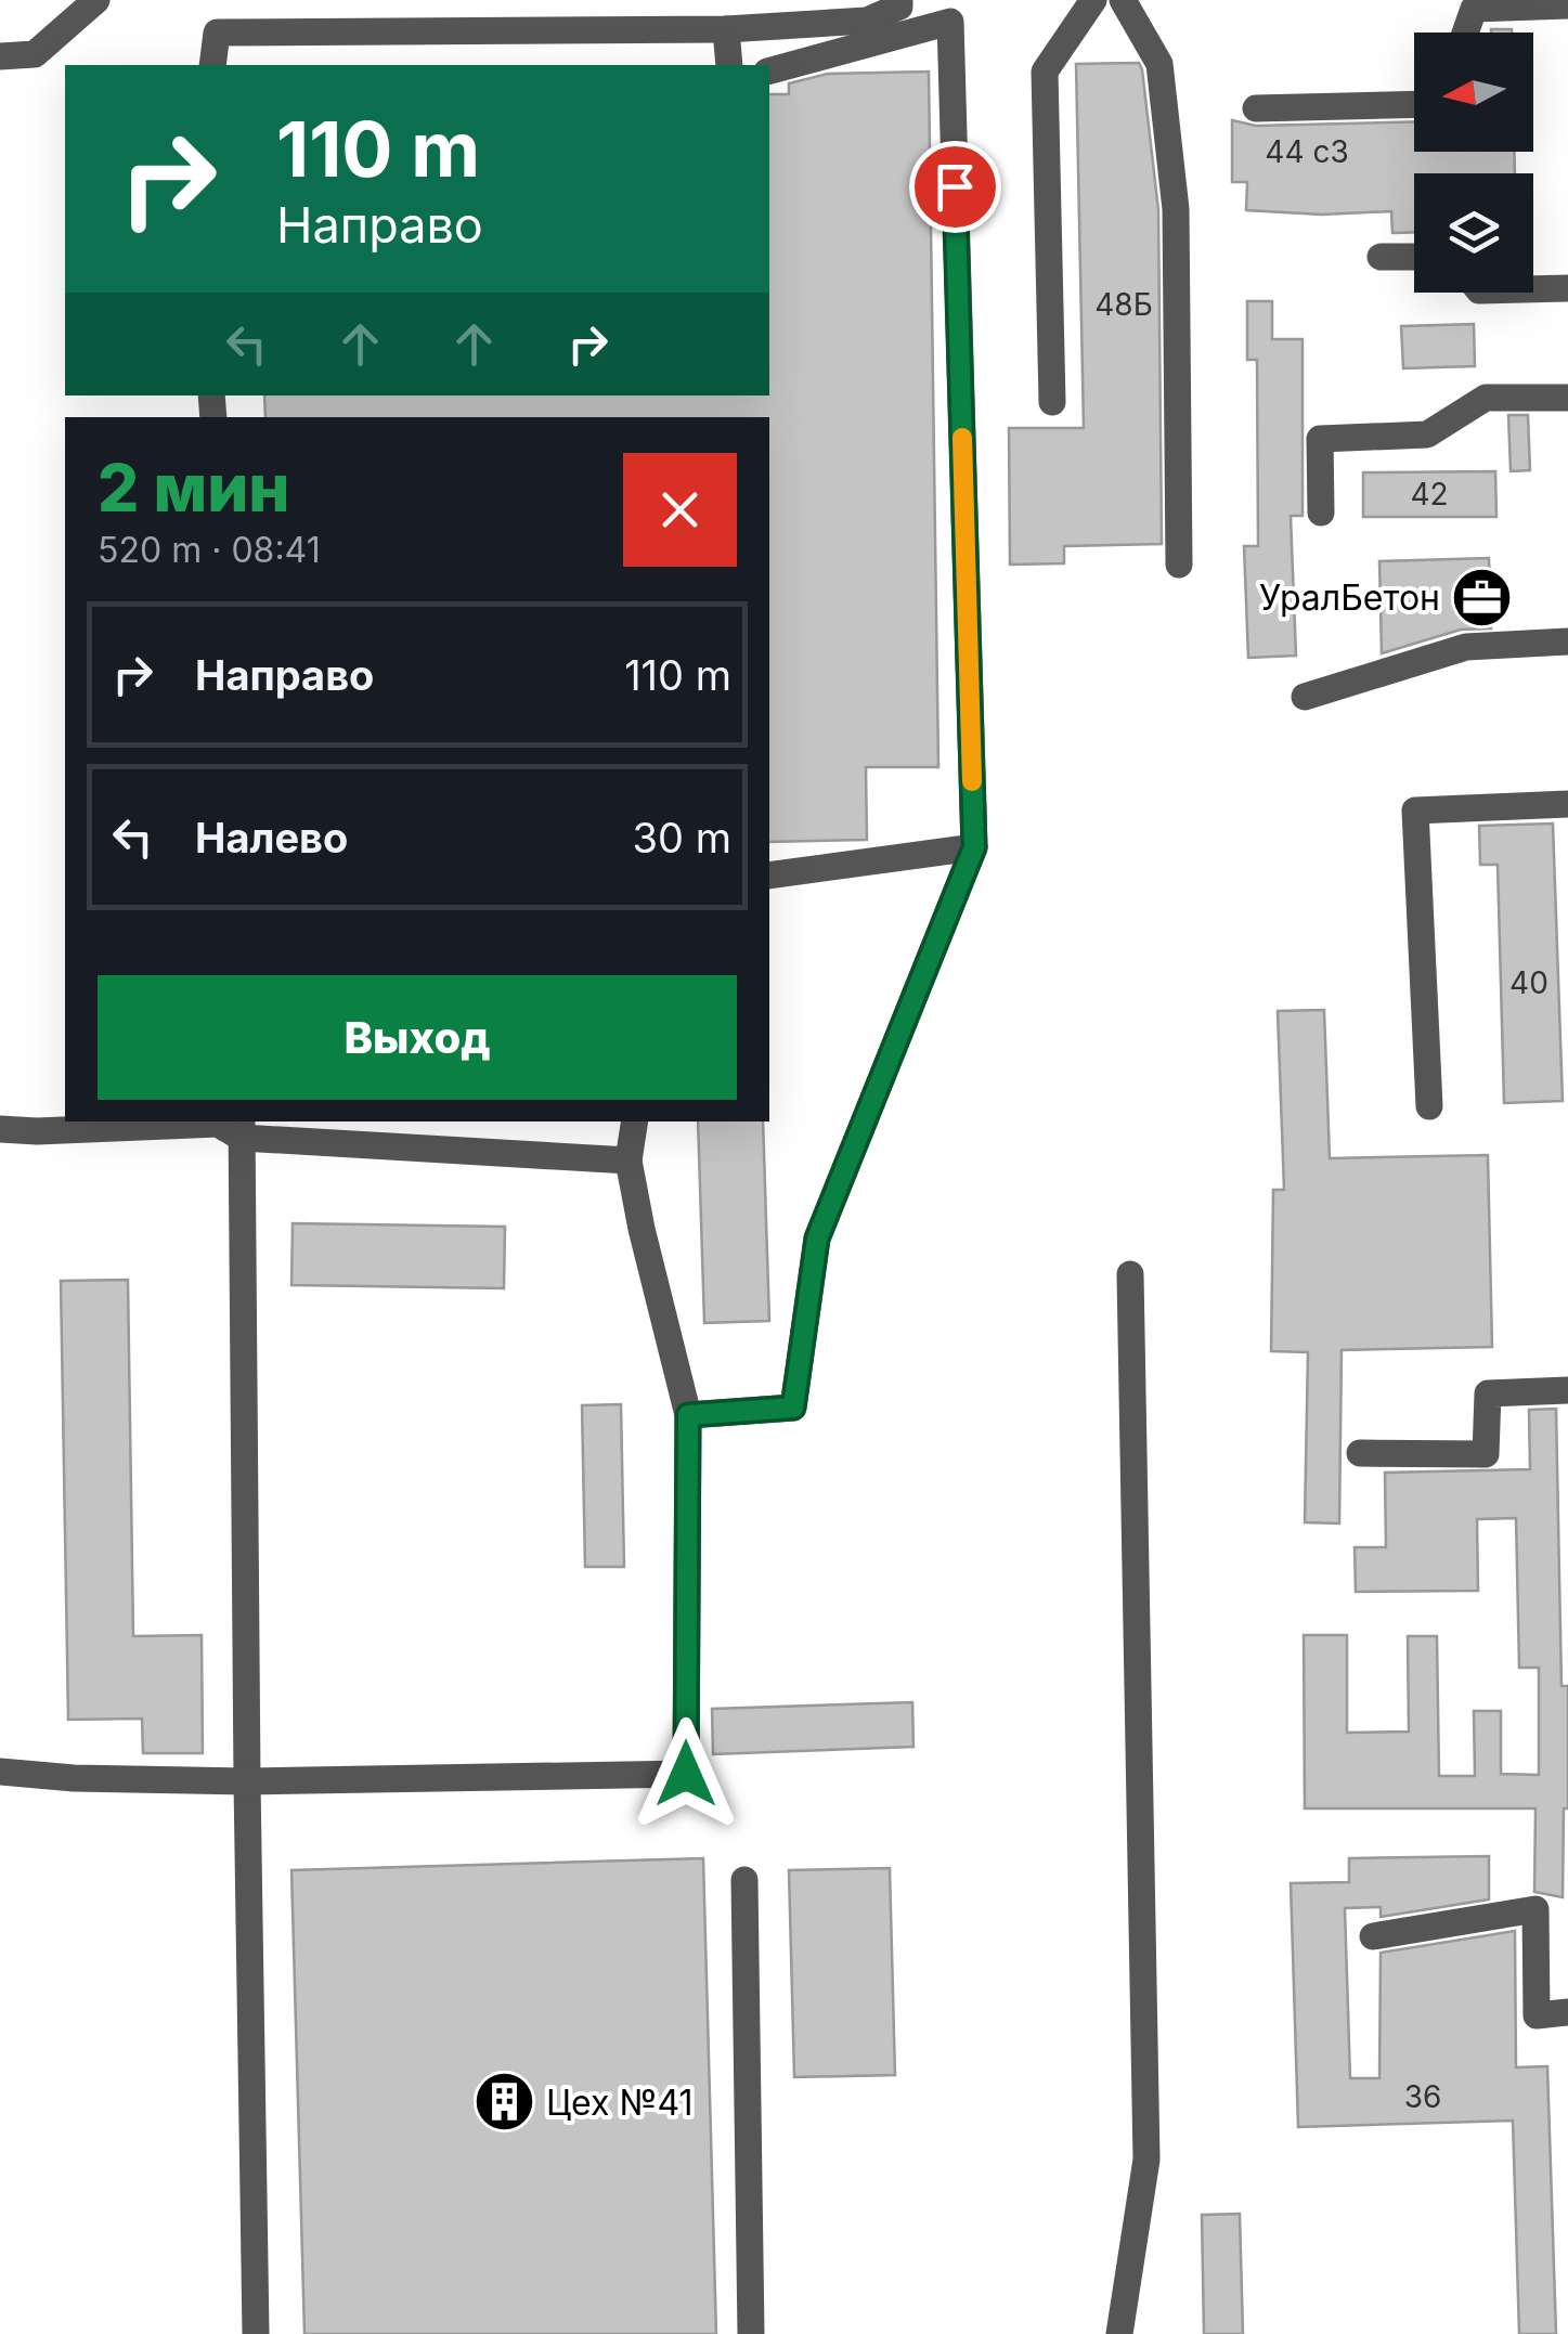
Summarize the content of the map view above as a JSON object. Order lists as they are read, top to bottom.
{
  "places": {
    "office": ["УралБетон"],
    "building": ["Цех №41"]
  },
  "house_numbers": [
    "44 с3",
    "48Б",
    "42",
    "40",
    "36"
  ],
  "north": "left",
  "page": {
    "turn": ["110 m", "Направо"],
    "heading": ["2 мин", "520 m · 08:41"],
    "list": [
      {
        "name": "Направо",
        "value": "110 m"
      },
      {
        "name": "Налево",
        "value": "30 m"
      }
    ],
    "buttons": "Выход"
  }
}
